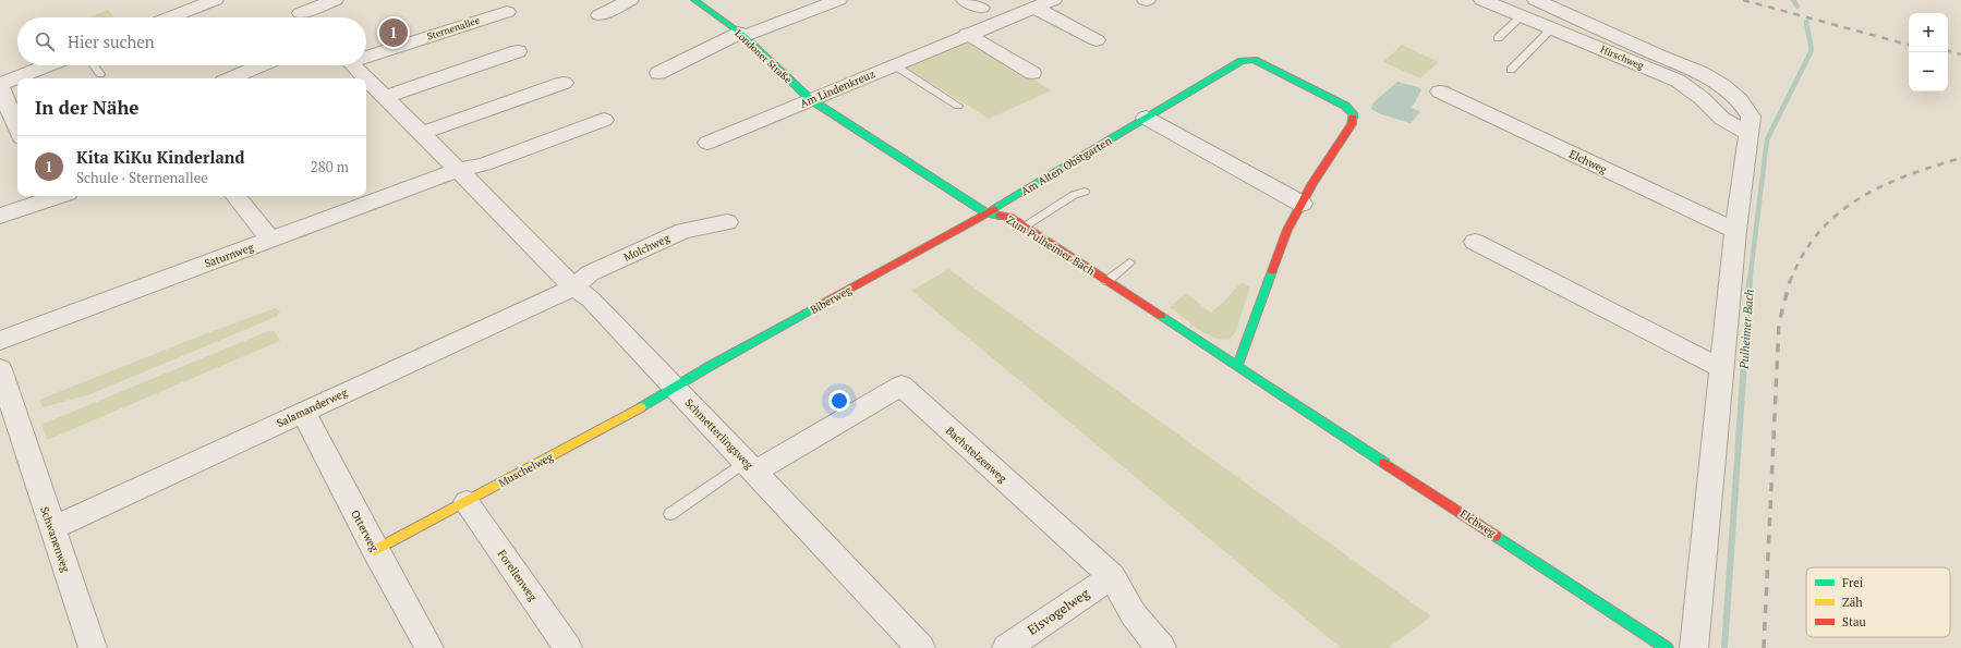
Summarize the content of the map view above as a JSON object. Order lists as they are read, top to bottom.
{
  "streets": {
    "street": [
      "Sternenallee",
      "Londoner Straße",
      "Hirschweg",
      "Am Lindenkreuz",
      "Elchweg",
      "Am Alten Obstgarten",
      "Zum Pulheimer Bach",
      "Molchweg",
      "Saturnweg",
      "Biberweg",
      "Salamanderweg",
      "Schmetterlingsweg",
      "Bachstelzenweg",
      "Muschelweg",
      "Otterweg",
      "Schwanenweg",
      "Forellenweg",
      "Eisvogelweg"
    ]
  },
  "crossings": [
    ["Sternenallee", "Saturnweg"],
    ["Sternenallee", "Schmetterlingsweg"],
    ["Londoner Straße", "Am Lindenkreuz"],
    ["Londoner Straße", "Zum Pulheimer Bach"],
    ["Am Lindenkreuz", "Zum Pulheimer Bach"],
    ["Elchweg", "Zum Pulheimer Bach"],
    ["Am Alten Obstgarten", "Zum Pulheimer Bach"],
    ["Am Alten Obstgarten", "Biberweg"],
    ["Zum Pulheimer Bach", "Biberweg"],
    ["Molchweg", "Salamanderweg"],
    ["Molchweg", "Schmetterlingsweg"],
    ["Biberweg", "Schmetterlingsweg"],
    ["Biberweg", "Muschelweg"],
    ["Salamanderweg", "Schmetterlingsweg"],
    ["Salamanderweg", "Otterweg"],
    ["Salamanderweg", "Schwanenweg"],
    ["Schmetterlingsweg", "Bachstelzenweg"],
    ["Schmetterlingsweg", "Muschelweg"],
    ["Bachstelzenweg", "Eisvogelweg"],
    ["Muschelweg", "Otterweg"],
    ["Muschelweg", "Forellenweg"]
  ],
  "water": ["Pulheimer Bach"],
  "legend": ["Frei", "Zäh", "Stau"],
  "page": {
    "map_buttons": ["+", "−"],
    "pins": "1",
    "search": "Hier suchen",
    "heading": "In der Nähe",
    "list": [
      {
        "mark": "1",
        "name": "Kita KiKu Kinderland",
        "note": "Schule · Sternenallee",
        "value": "280 m"
      }
    ]
  }
}
